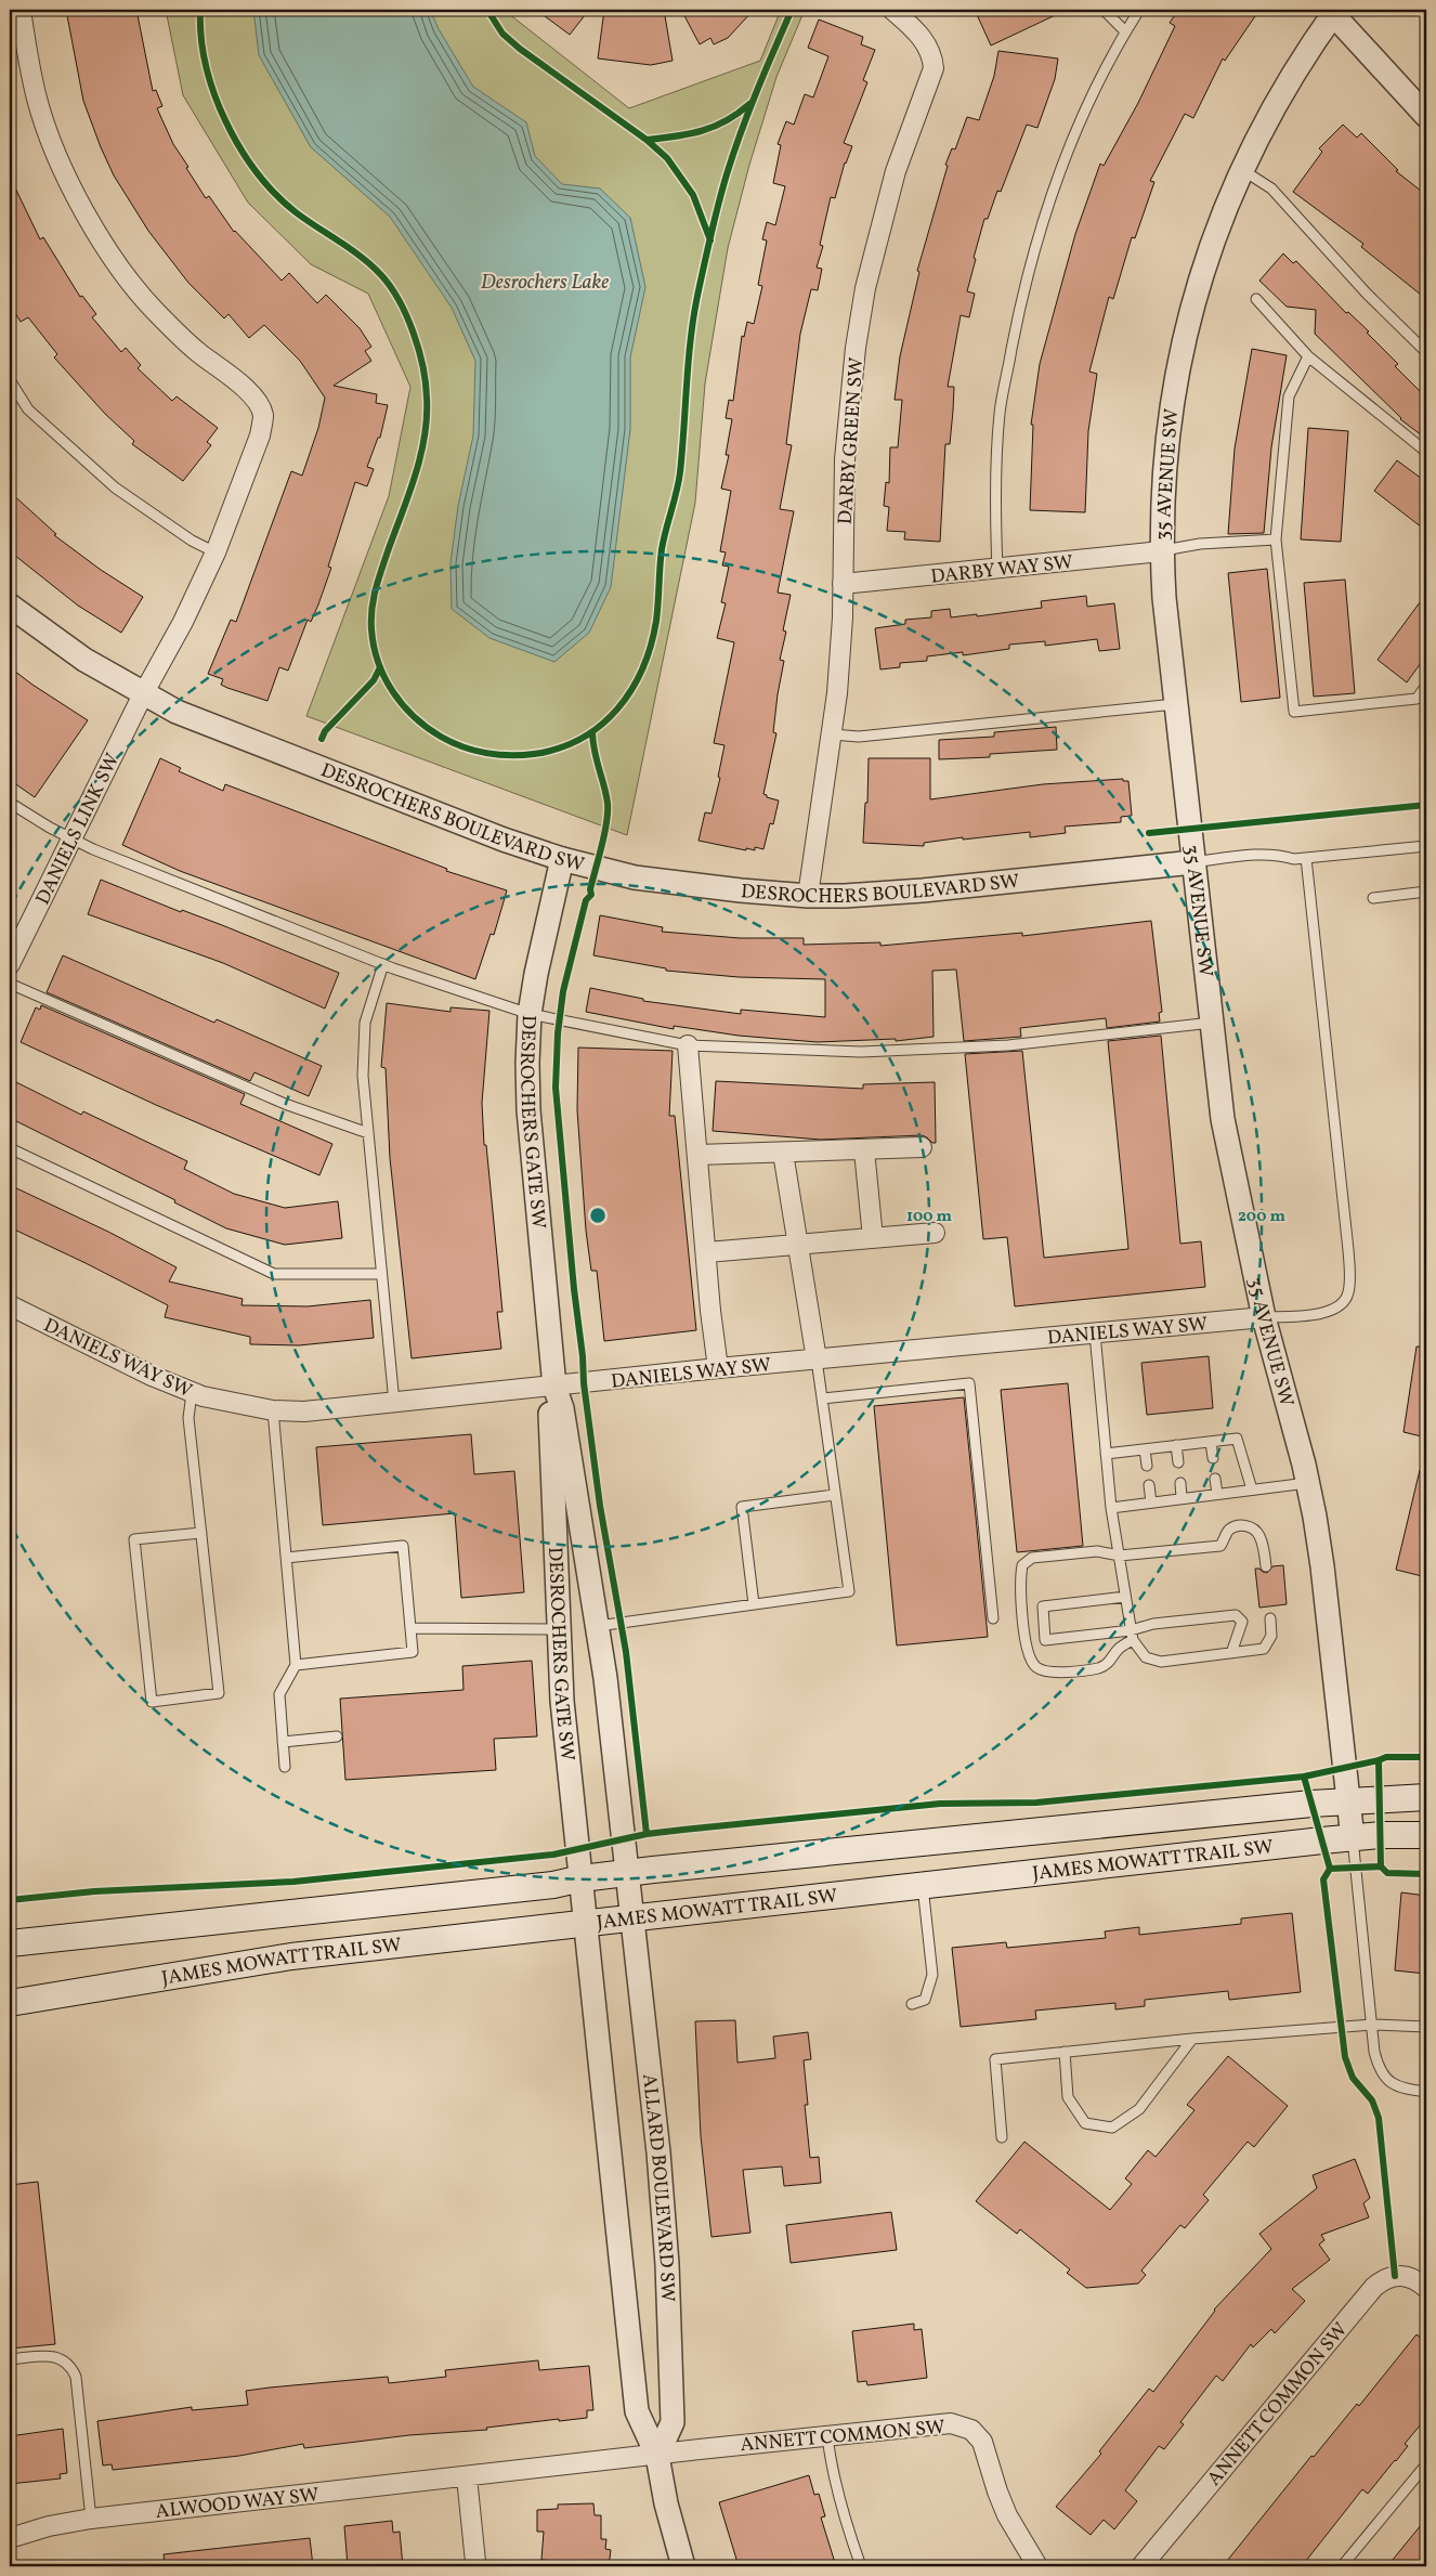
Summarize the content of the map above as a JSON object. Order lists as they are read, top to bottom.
{
  "streets": {
    "main road": ["JAMES MOWATT TRAIL SW"],
    "street": [
      "DARBY GREEN SW",
      "35 AVENUE SW",
      "DARBY WAY SW",
      "DESROCHERS BOULEVARD SW",
      "DANIELS LINK SW",
      "DESROCHERS GATE SW",
      "DANIELS WAY SW",
      "ALLARD BOULEVARD SW",
      "ANNETT COMMON SW",
      "ALWOOD WAY SW"
    ]
  },
  "crossings": [
    ["DARBY GREEN SW", "DARBY WAY SW"],
    ["DARBY GREEN SW", "DESROCHERS BOULEVARD SW"],
    ["35 AVENUE SW", "DARBY WAY SW"],
    ["35 AVENUE SW", "DESROCHERS BOULEVARD SW"],
    ["35 AVENUE SW", "DANIELS WAY SW"],
    ["35 AVENUE SW", "JAMES MOWATT TRAIL SW"],
    ["DESROCHERS BOULEVARD SW", "DANIELS LINK SW"],
    ["DESROCHERS BOULEVARD SW", "DESROCHERS GATE SW"],
    ["DESROCHERS GATE SW", "DANIELS WAY SW"],
    ["DESROCHERS GATE SW", "JAMES MOWATT TRAIL SW"],
    ["DESROCHERS GATE SW", "ALLARD BOULEVARD SW"],
    ["JAMES MOWATT TRAIL SW", "ALLARD BOULEVARD SW"],
    ["ALLARD BOULEVARD SW", "ANNETT COMMON SW"],
    ["ALLARD BOULEVARD SW", "ALWOOD WAY SW"],
    ["ANNETT COMMON SW", "ALWOOD WAY SW"]
  ],
  "water": ["Desrochers Lake"],
  "rings": ["100 m", "200 m"]
}
